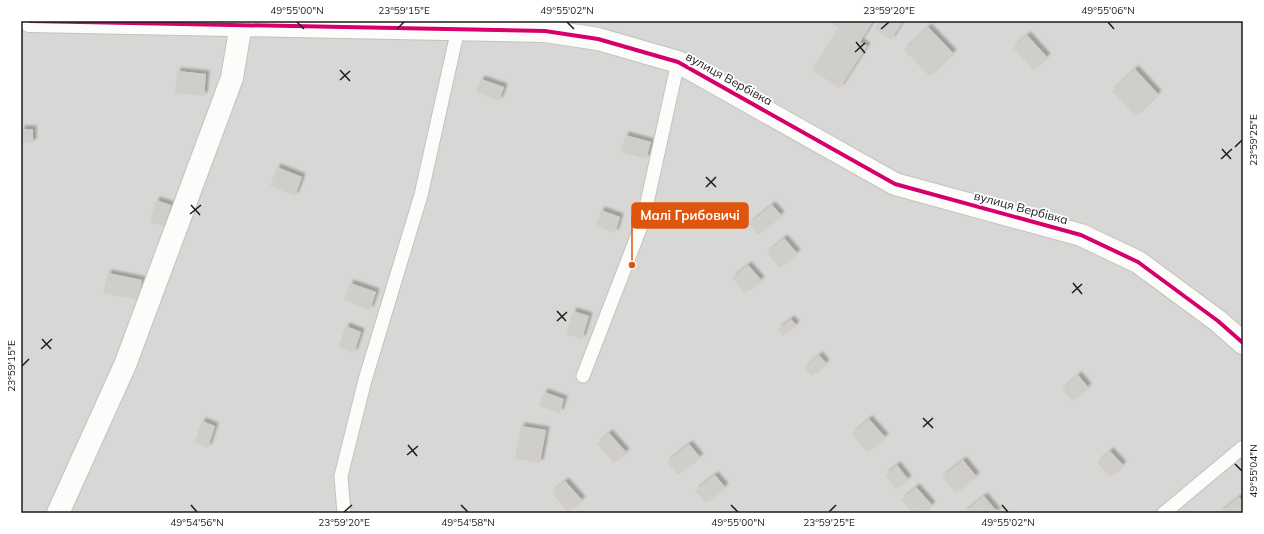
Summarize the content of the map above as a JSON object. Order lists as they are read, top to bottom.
{
  "streets": {
    "street": ["вулиця Вербівка"]
  },
  "places": ["Малі Грибовичі"],
  "coordinates": [
    "49°55'00\"N",
    "23°59'15\"E",
    "49°55'02\"N",
    "23°59'20\"E",
    "49°55'06\"N",
    "23°59'25\"E",
    "49°55'04\"N",
    "49°54'56\"N",
    "49°54'58\"N"
  ]
}
